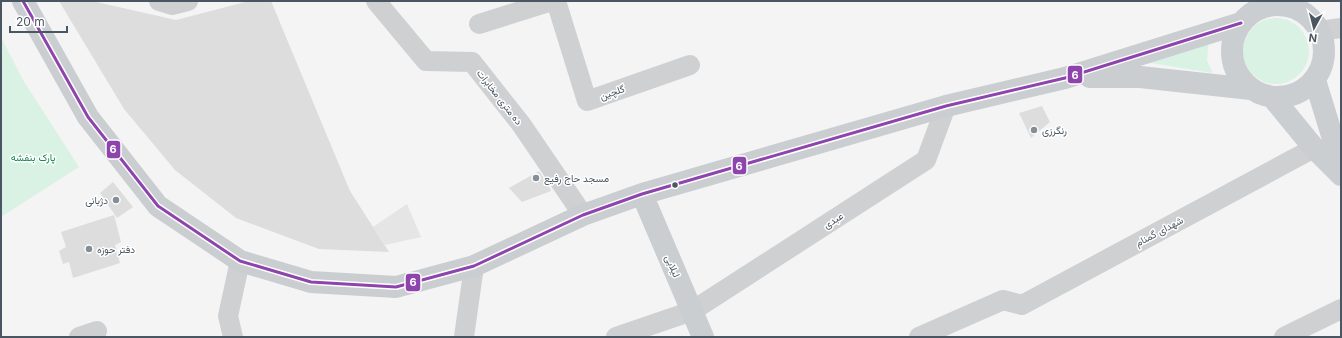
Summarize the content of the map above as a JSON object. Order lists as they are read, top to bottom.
{
  "streets": {
    "main road": ["لیلابی"],
    "street": [
      "گلچین",
      "ده متری مخابرات",
      "عبدی",
      "شهدای گمنام"
    ]
  },
  "crossings": [
    ["عبدی", "لیلابی"]
  ],
  "parks": ["پارک بنفشه"],
  "places": [
    "رنگرزی",
    "مسجد حاج رفیع",
    "دژبانی",
    "دفتر حوزه"
  ],
  "lines": ["transit line 6"],
  "scale_bar": "20 m",
  "north": "bottom"
}
